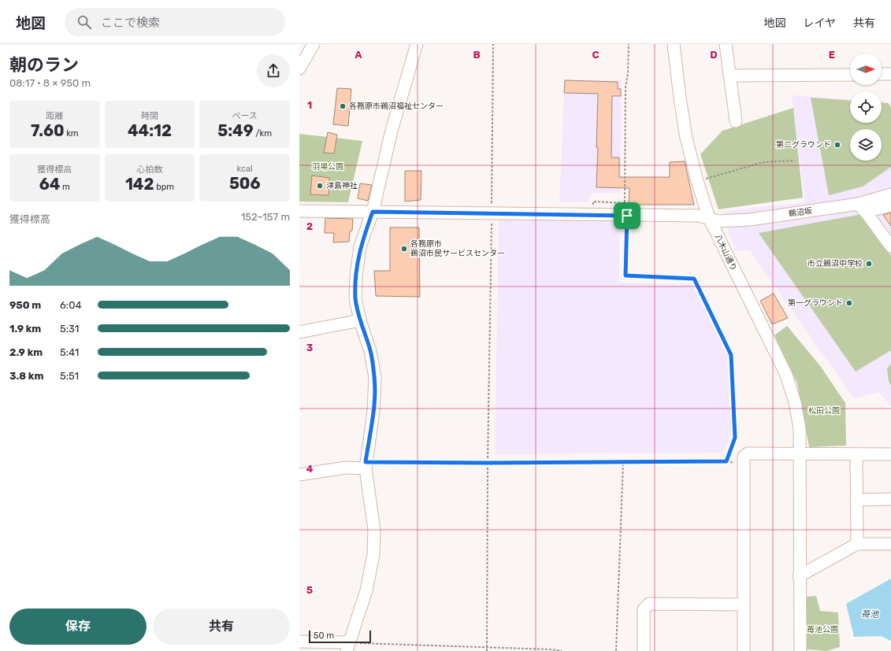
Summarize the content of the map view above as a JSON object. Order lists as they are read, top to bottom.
{
  "streets": {
    "street": ["鵜沼坂", "八木山通り"]
  },
  "crossings": [
    ["鵜沼坂", "八木山通り"]
  ],
  "water": ["苺池"],
  "parks": ["羽場公園", "松田公園", "苺池公園"],
  "places": [
    "各務原市鵜沼福祉センター",
    "第二グラウンド",
    "津島神社",
    "各務原市 鵜沼市民サービスセンター",
    "市立鵜沼中学校",
    "第一グラウンド"
  ],
  "scale_bar": "50 m",
  "north": "right",
  "page": {
    "header": "地図",
    "search": "ここで検索",
    "nav": ["地図", "レイヤ", "共有"],
    "heading": ["朝のラン", "08:17 · 8 × 950 m"],
    "stats": [
      ["距離", "7.60 km"],
      ["時間", "44:12"],
      ["ペース", "5:49 /km"],
      ["獲得標高", "64 m"],
      ["心拍数", "142 bpm"],
      ["kcal", "506"]
    ],
    "chart": ["獲得標高", "152–157 m"],
    "list": [
      {
        "name": "950 m",
        "note": "6:04"
      },
      {
        "name": "1.9 km",
        "note": "5:31"
      },
      {
        "name": "2.9 km",
        "note": "5:41"
      },
      {
        "name": "3.8 km",
        "note": "5:51"
      }
    ],
    "buttons": ["保存", "共有"],
    "scale": "50 m"
  },
  "grid": {
    "columns": [
      "A",
      "B",
      "C",
      "D",
      "E"
    ],
    "rows": [
      "1",
      "2",
      "3",
      "4",
      "5"
    ]
  }
}
